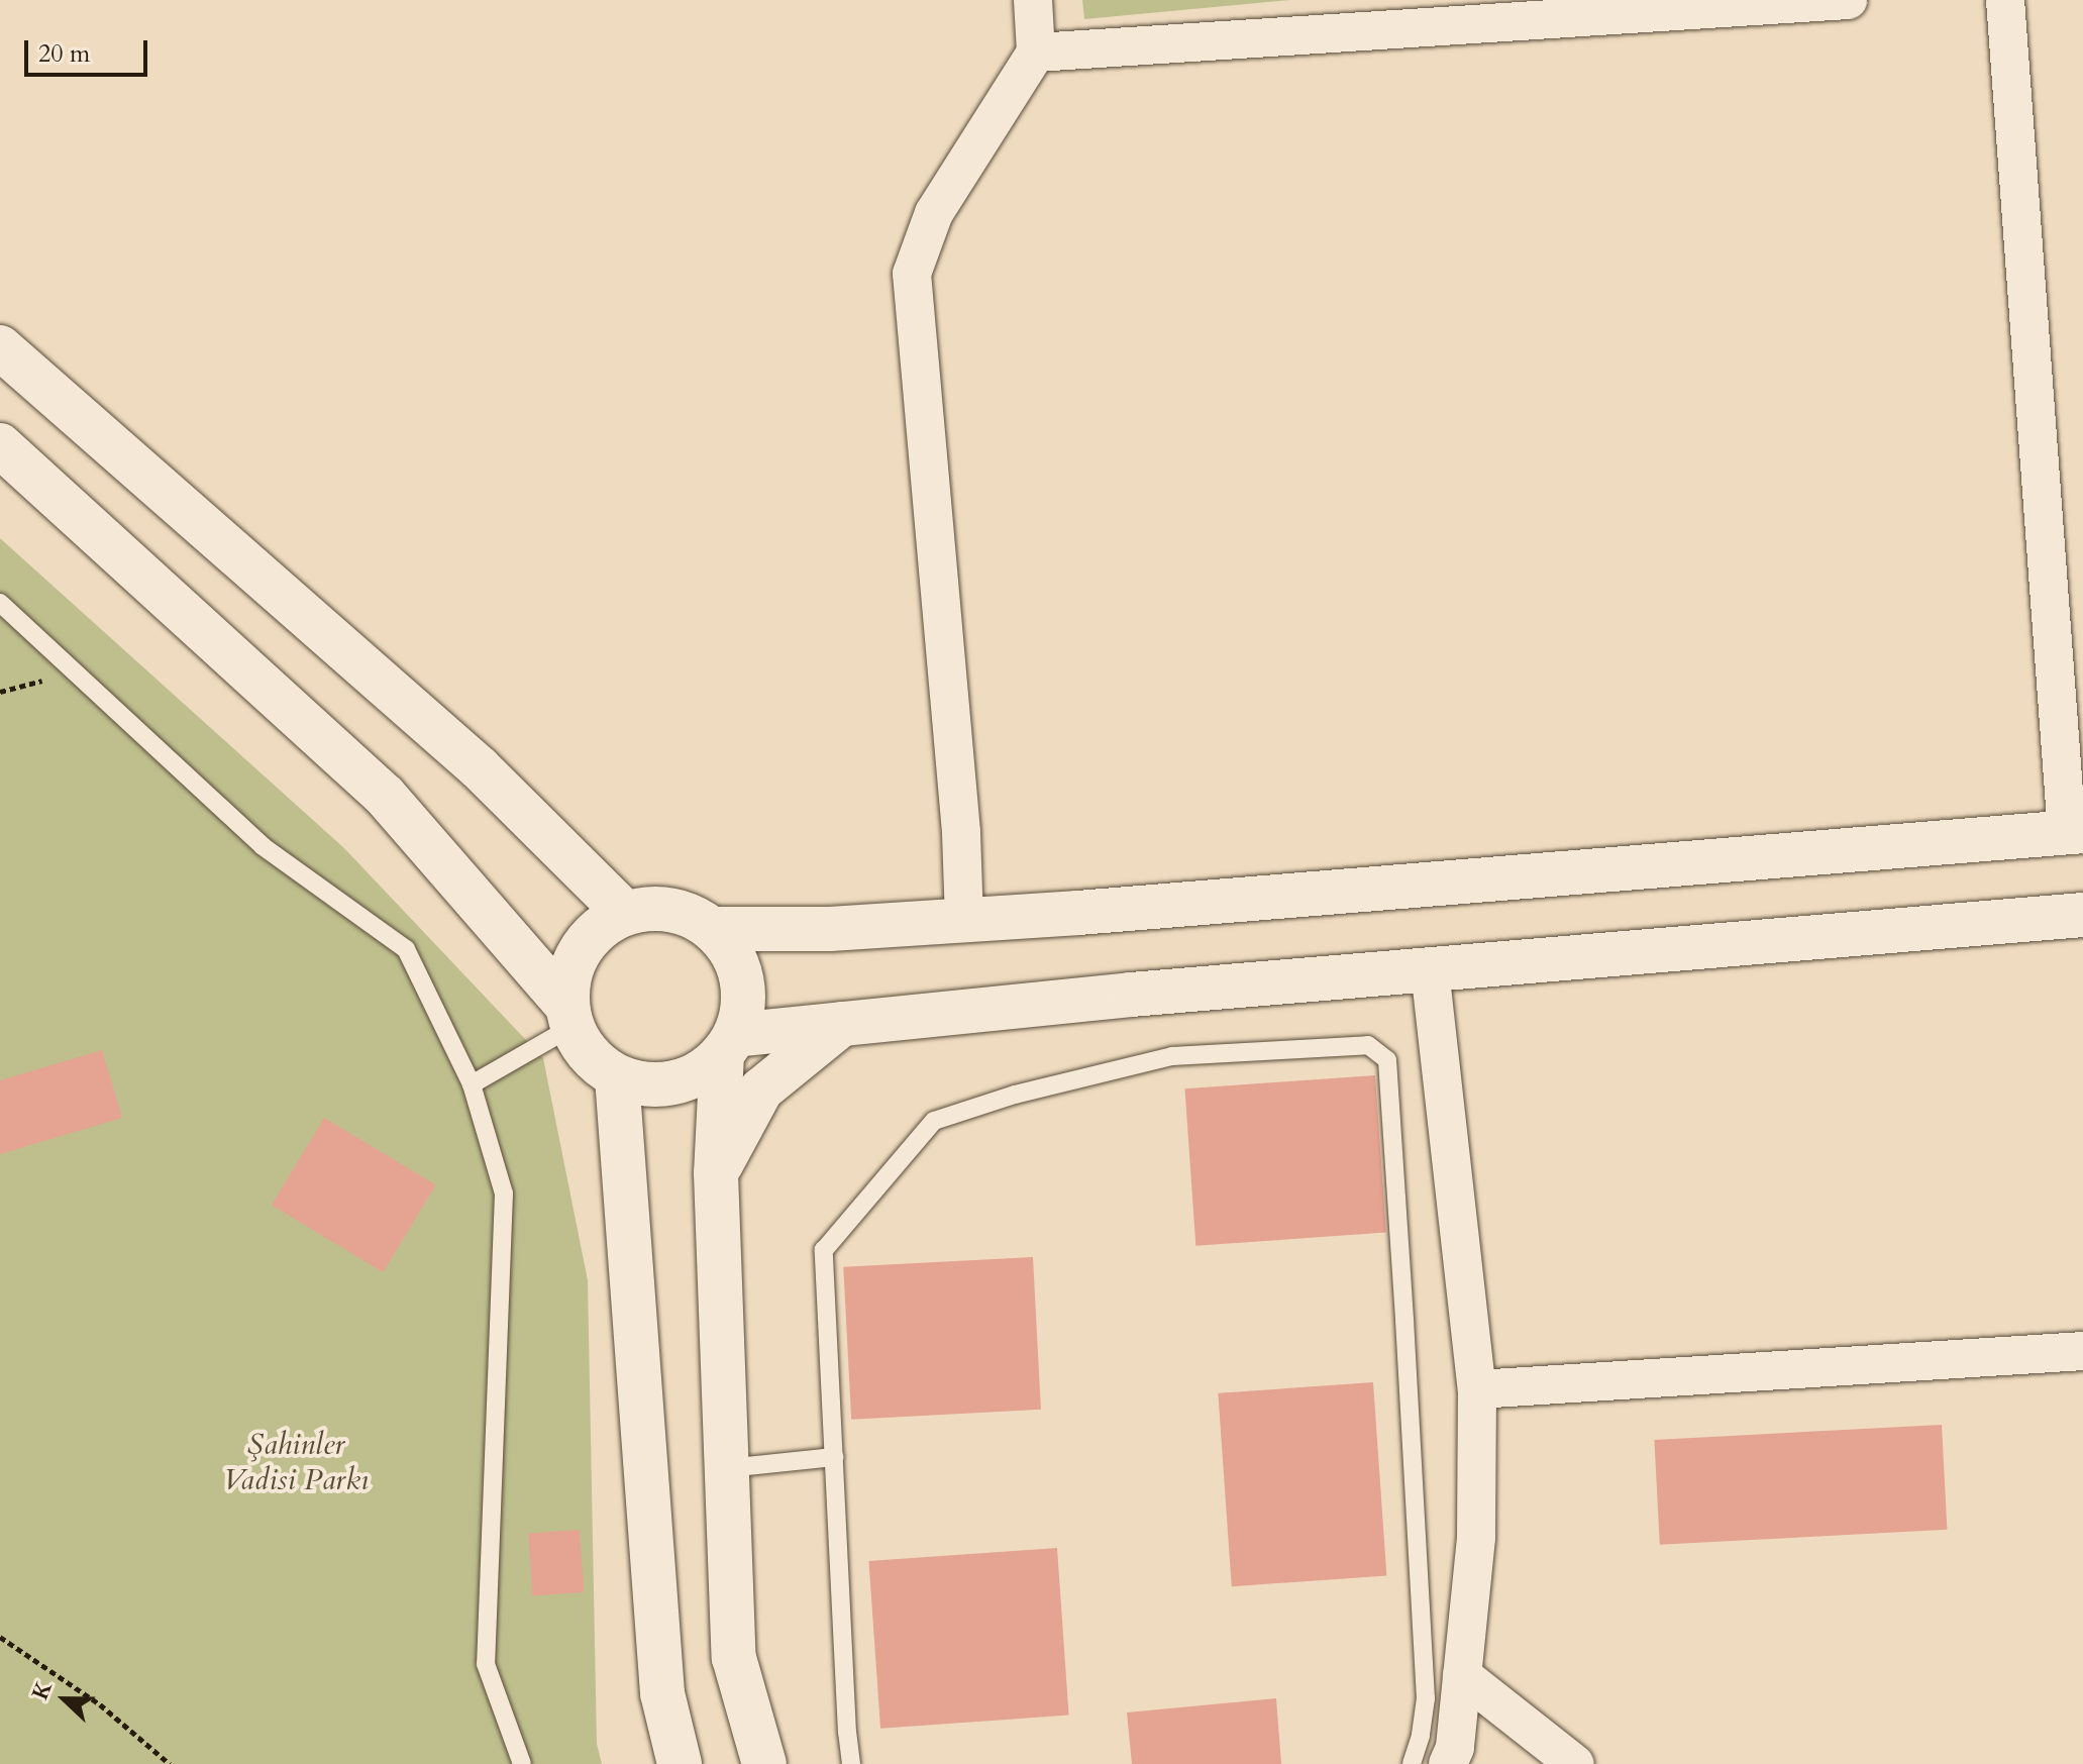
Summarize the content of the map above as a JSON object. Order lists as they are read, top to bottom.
{
  "parks": ["Şahinler Vadisi Parkı"],
  "scale_bar": "20 m",
  "north": "left"
}
